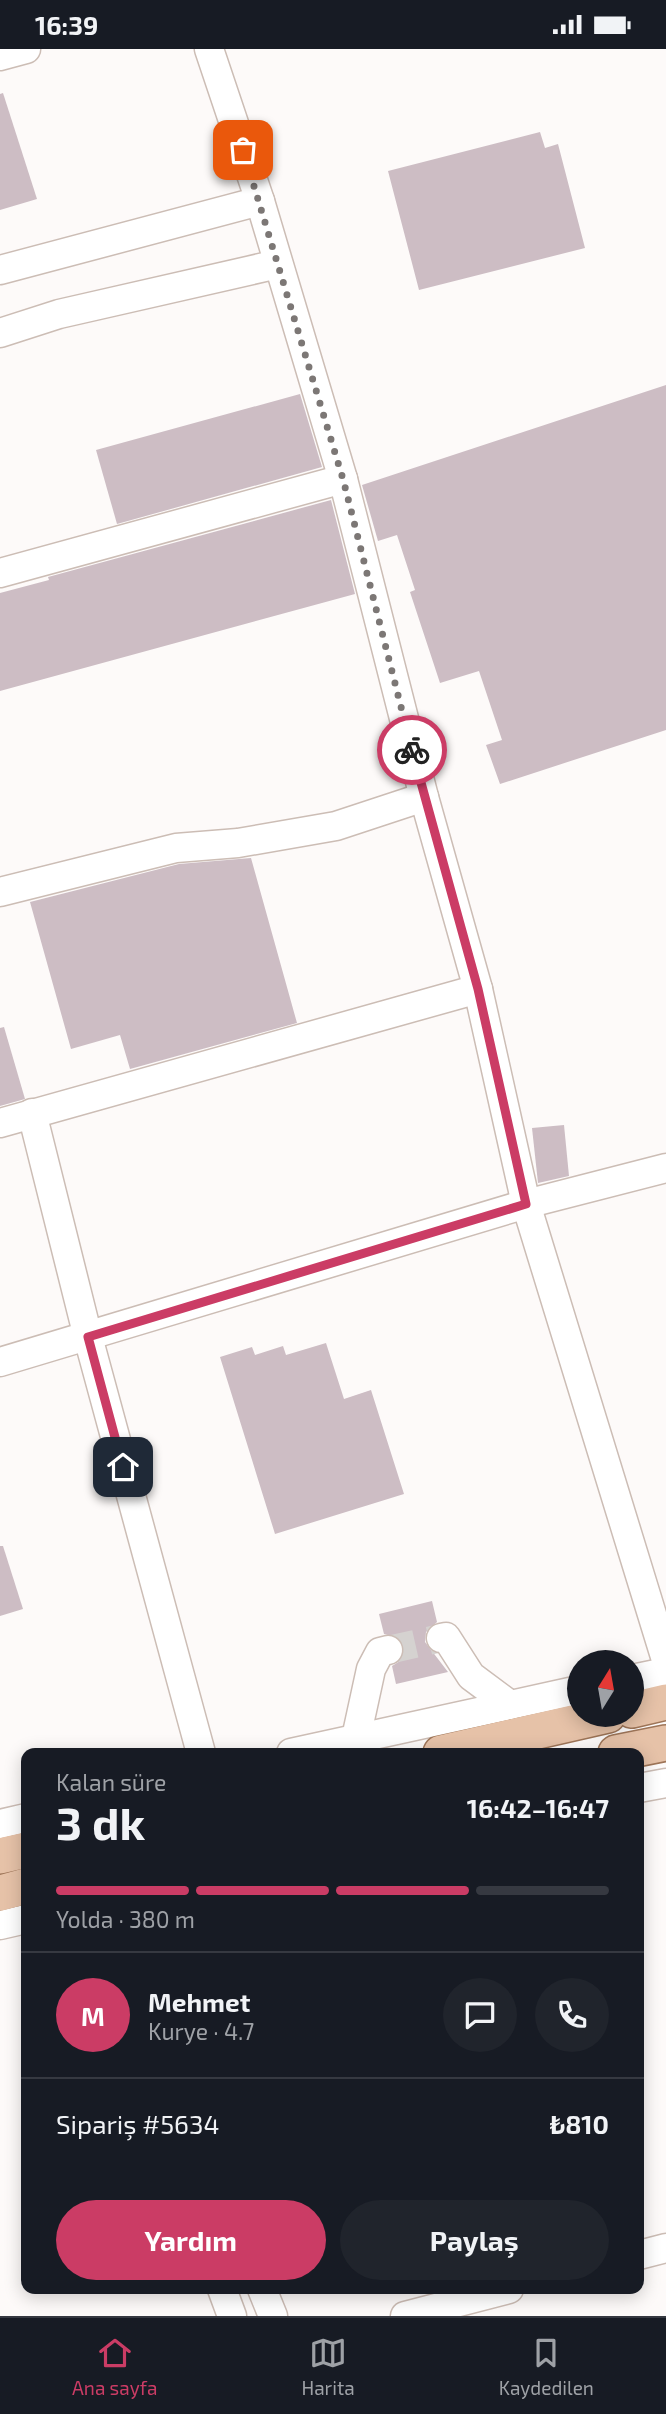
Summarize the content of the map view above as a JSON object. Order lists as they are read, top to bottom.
{
  "north": "top",
  "page": {
    "status": "16:39",
    "heading": ["3 dk", "Kalan süre", "16:42–16:47"],
    "panel": [
      "Mehmet",
      "Kurye · 4.7",
      "Sipariş #5634",
      "₺810"
    ],
    "bar": "Yolda · 380 m",
    "round": "M",
    "buttons": ["Yardım", "Paylaş"],
    "tabs": ["Ana sayfa", "Harita", "Kaydedilen"]
  }
}
